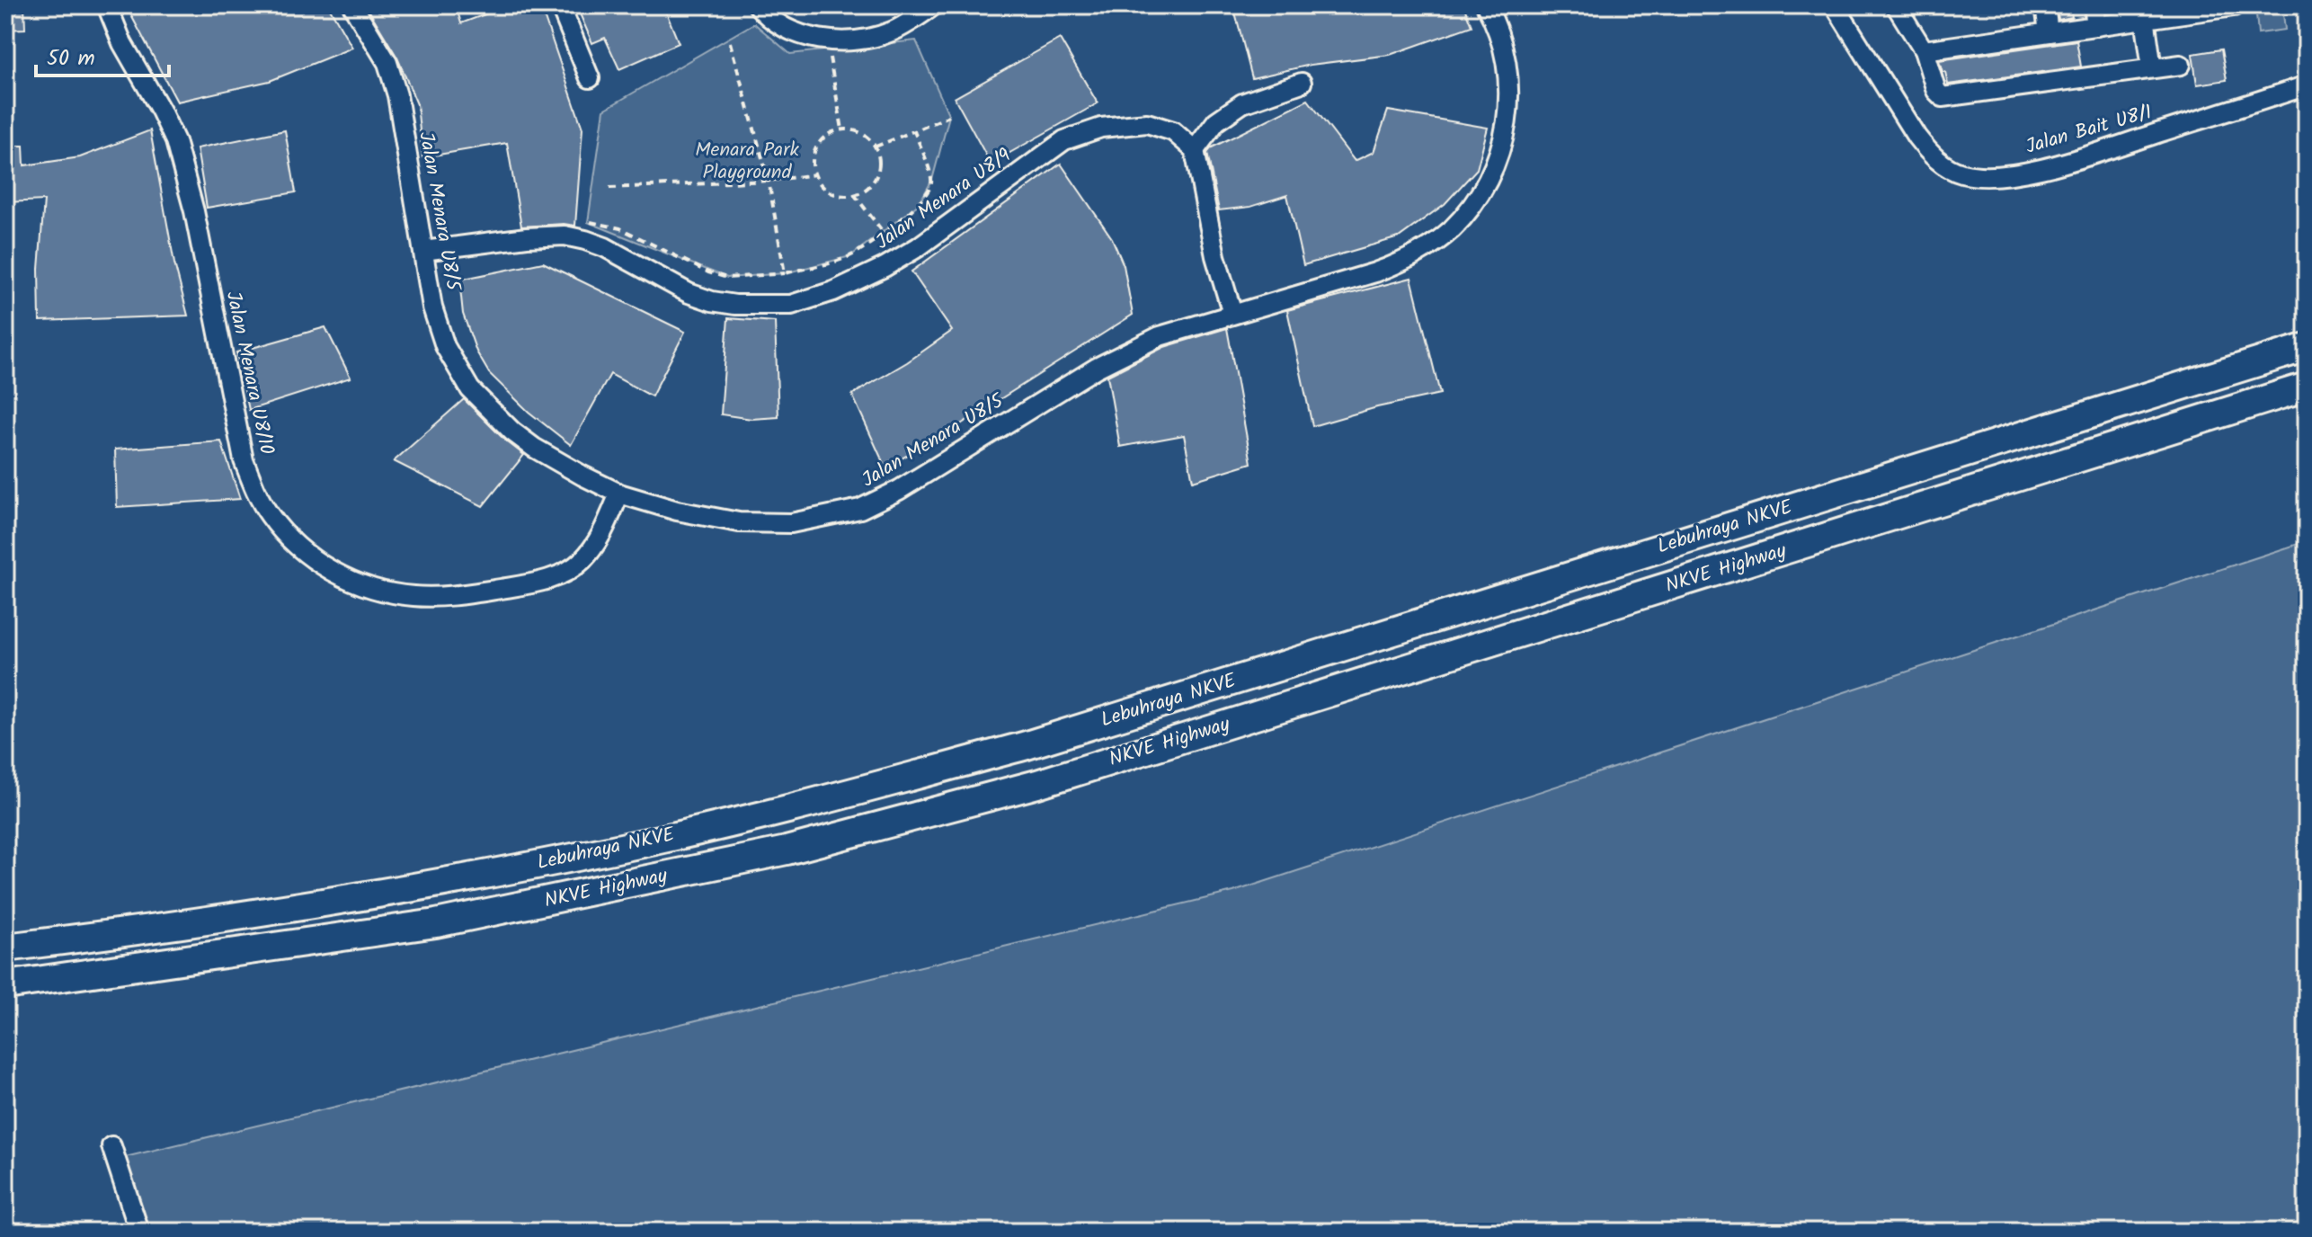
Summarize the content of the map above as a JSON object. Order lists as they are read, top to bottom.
{
  "streets": {
    "highway": ["Lebuhraya NKVE", "NKVE Highway"],
    "street": [
      "Jalan Bait U8/1",
      "Jalan Menara U8/9",
      "Jalan Menara U8/5",
      "Jalan Menara U8/10"
    ]
  },
  "crossings": [
    ["Jalan Menara U8/9", "Jalan Menara U8/5"],
    ["Jalan Menara U8/5", "Jalan Menara U8/10"]
  ],
  "parks": ["Menara Park Playground"],
  "scale_bar": "50 m"
}
